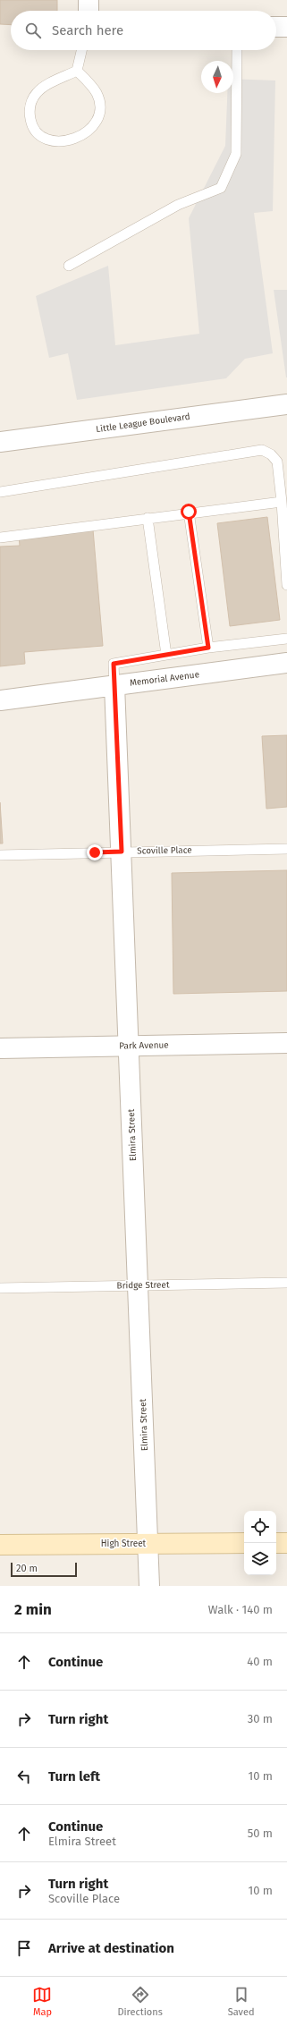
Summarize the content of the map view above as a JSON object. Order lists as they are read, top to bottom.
{
  "streets": {
    "main road": ["High Street"],
    "street": [
      "Little League Boulevard",
      "Memorial Avenue",
      "Park Avenue",
      "Elmira Street"
    ],
    "lane": ["Scoville Place", "Bridge Street"]
  },
  "crossings": [
    ["Memorial Avenue", "Elmira Street"],
    ["Scoville Place", "Elmira Street"],
    ["Park Avenue", "Elmira Street"],
    ["Elmira Street", "Bridge Street"],
    ["Elmira Street", "High Street"]
  ],
  "scale_bar": "20 m",
  "north": "bottom",
  "page": {
    "search": "Search here",
    "scale": "20 m",
    "heading": ["2 min", "Walk · 140 m"],
    "list": [
      ["Continue", "40 m"],
      ["Turn right", "30 m"],
      ["Turn left", "10 m"],
      ["Continue", "Elmira Street", "50 m"],
      ["Turn right", "Scoville Place", "10 m"],
      "Arrive at destination"
    ],
    "nav": ["Map", "Directions", "Saved"]
  }
}
